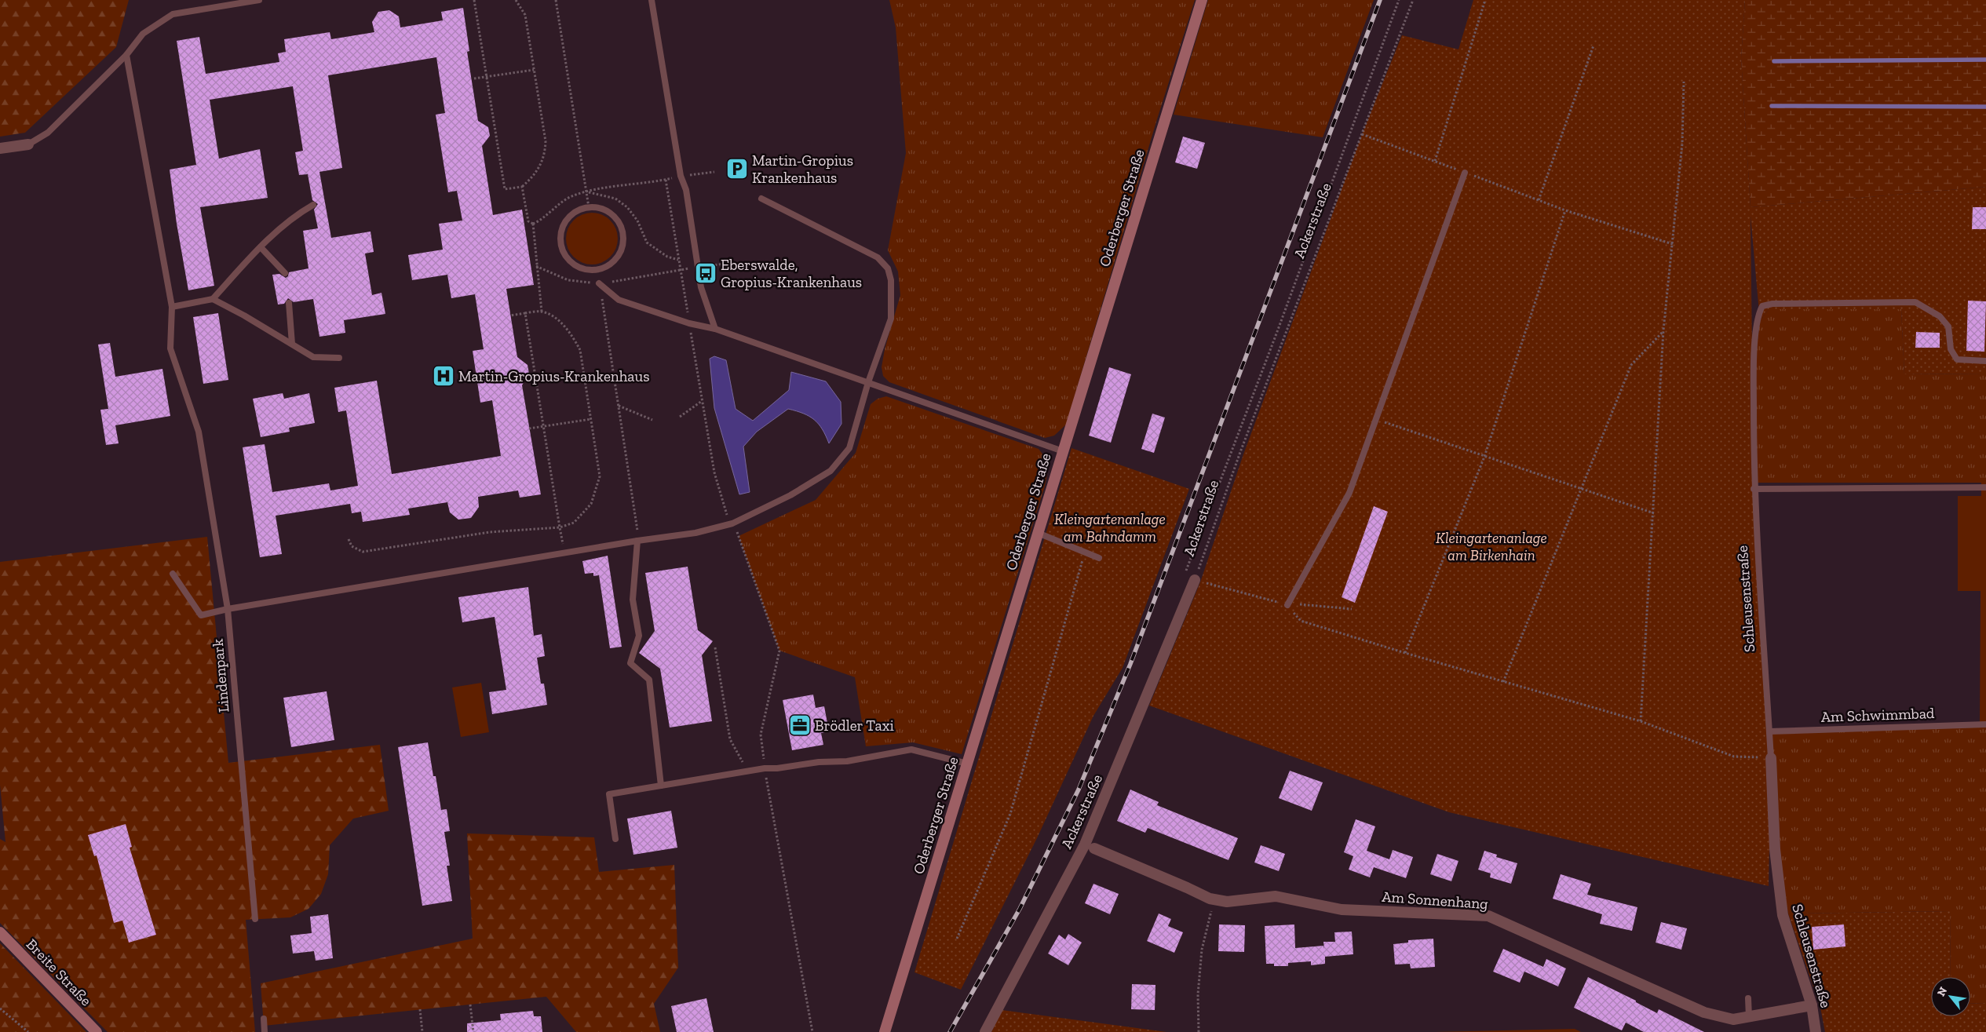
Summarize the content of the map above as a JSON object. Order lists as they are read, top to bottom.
{
  "streets": {
    "main road": ["Oderberger Straße", "Breite Straße"],
    "street": ["Ackerstraße", "Schleusenstraße", "Am Sonnenhang"],
    "lane": ["Lindenpark", "Am Schwimmbad"]
  },
  "crossings": [
    ["Schleusenstraße", "Am Schwimmbad"],
    ["Schleusenstraße", "Am Sonnenhang"]
  ],
  "parks": ["Kleingartenanlage am Bahndamm", "Kleingartenanlage am Birkenhain"],
  "places": {
    "parking": ["Martin-Gropius Krankenhaus"],
    "bus stop": ["Eberswalde, Gropius-Krankenhaus"],
    "hospital": ["Martin-Gropius-Krankenhaus"],
    "office": ["Brödler Taxi"]
  },
  "north": "top left"
}
